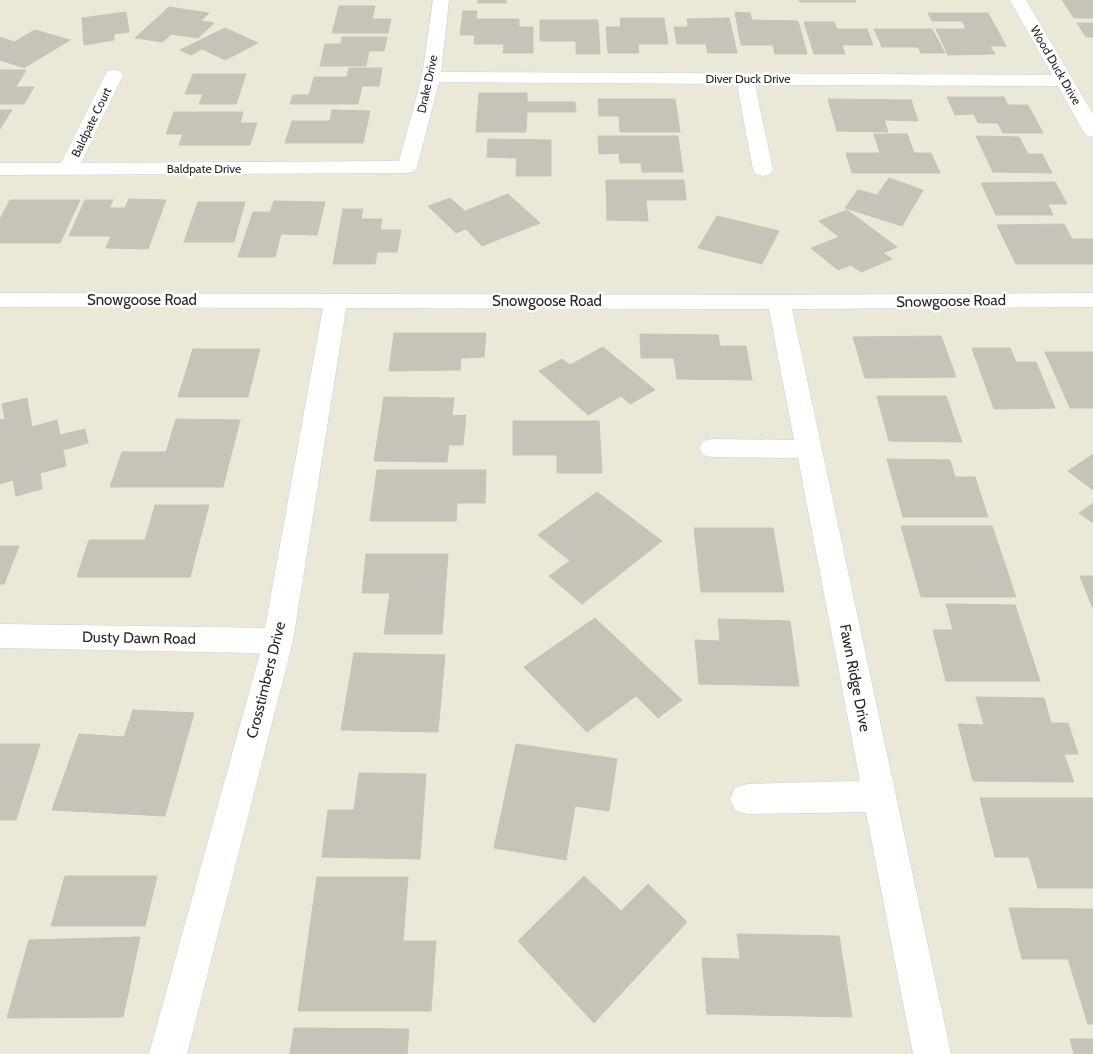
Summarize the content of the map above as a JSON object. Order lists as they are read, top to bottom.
{
  "streets": {
    "street": [
      "Wood Duck Drive",
      "Diver Duck Drive",
      "Drake Drive",
      "Baldpate Court",
      "Baldpate Drive",
      "Snowgoose Road",
      "Dusty Dawn Road",
      "Fawn Ridge Drive",
      "Crosstimbers Drive"
    ]
  },
  "crossings": [
    ["Wood Duck Drive", "Diver Duck Drive"],
    ["Diver Duck Drive", "Drake Drive"],
    ["Drake Drive", "Baldpate Drive"],
    ["Baldpate Court", "Baldpate Drive"],
    ["Snowgoose Road", "Fawn Ridge Drive"],
    ["Snowgoose Road", "Crosstimbers Drive"],
    ["Dusty Dawn Road", "Crosstimbers Drive"]
  ]
}
